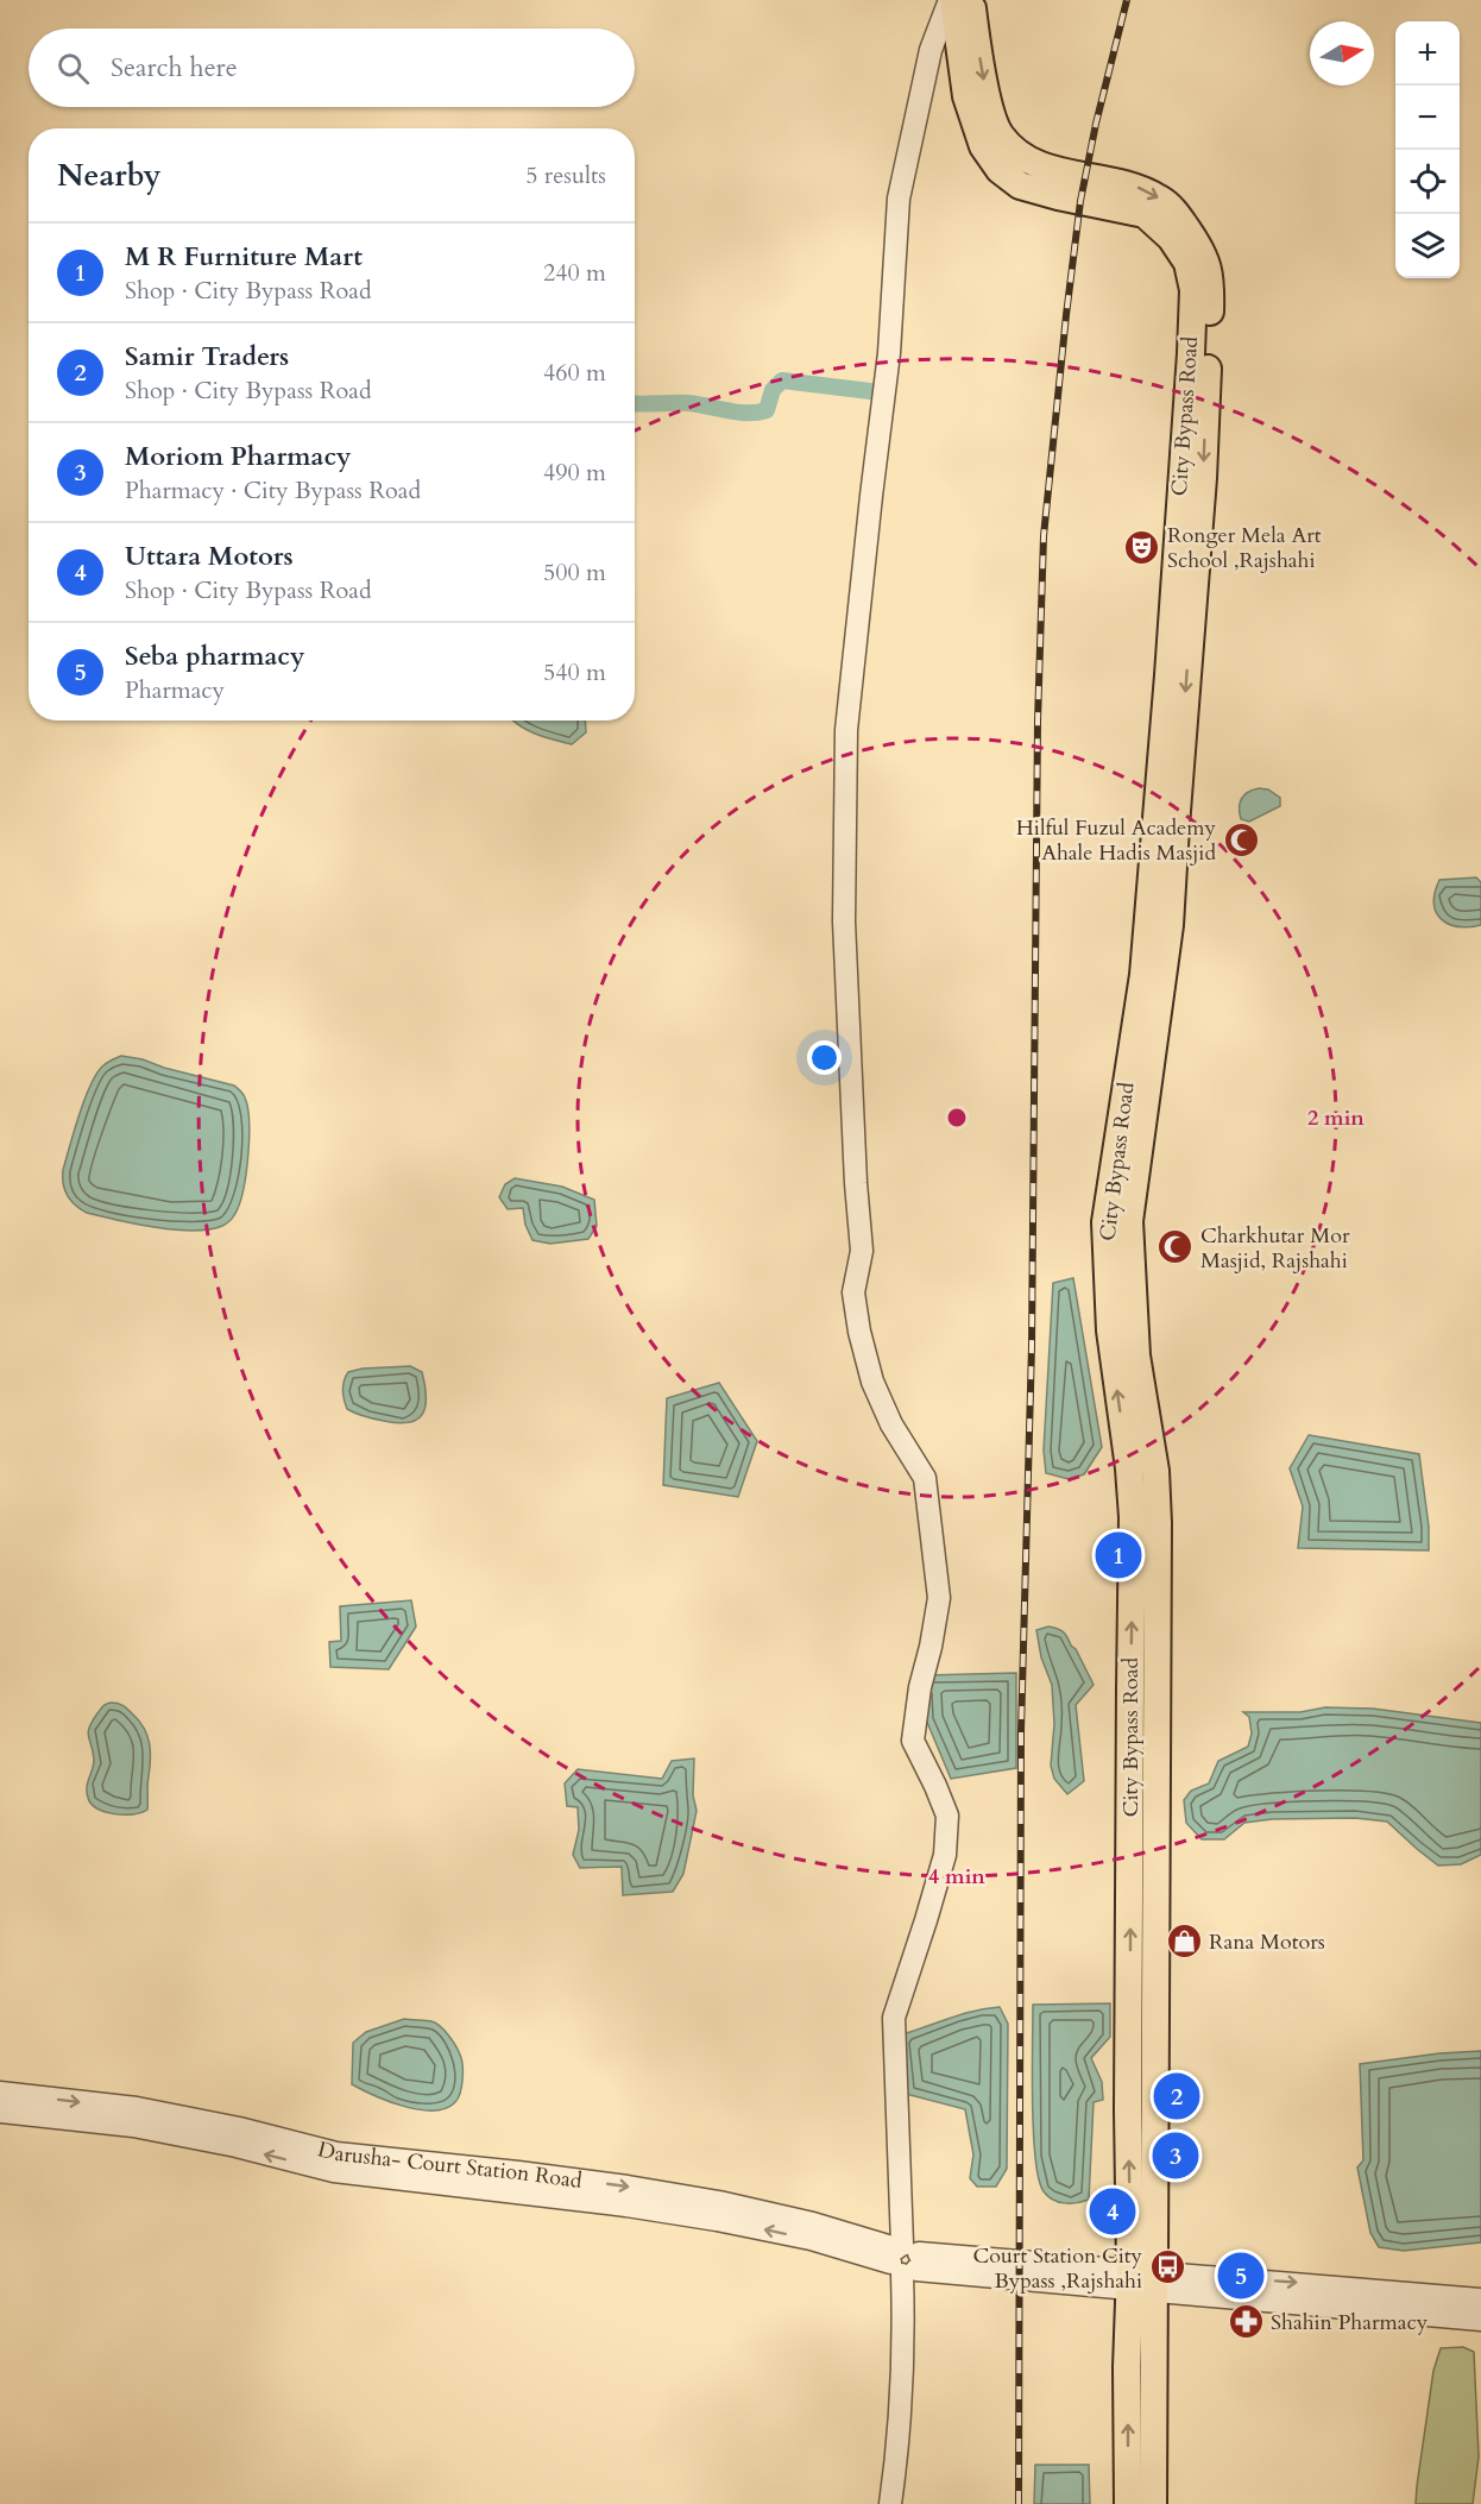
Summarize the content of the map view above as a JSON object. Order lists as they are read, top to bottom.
{
  "streets": {
    "main road": ["City Bypass Road"],
    "street": ["Darusha- Court Station Road"]
  },
  "crossings": [
    ["City Bypass Road", "Darusha- Court Station Road"]
  ],
  "places": {
    "theatre": ["Ronger Mela Art School ,Rajshahi"],
    "mosque": ["Hilful Fuzul Academy Ahale Hadis Masjid", "Charkhutar Mor Masjid, Rajshahi"],
    "shop": ["Rana Motors"],
    "bus stop": ["Court Station City Bypass ,Rajshahi"],
    "pharmacy": ["Shahin Pharmacy"]
  },
  "north": "right",
  "page": {
    "map_buttons": ["+", "−"],
    "search": "Search here",
    "heading": ["Nearby", "5 results"],
    "list": [
      {
        "mark": "1",
        "name": "M R Furniture Mart",
        "note": "Shop · City Bypass Road",
        "value": "240 m"
      },
      {
        "mark": "2",
        "name": "Samir Traders",
        "note": "Shop · City Bypass Road",
        "value": "460 m"
      },
      {
        "mark": "3",
        "name": "Moriom Pharmacy",
        "note": "Pharmacy · City Bypass Road",
        "value": "490 m"
      },
      {
        "mark": "4",
        "name": "Uttara Motors",
        "note": "Shop · City Bypass Road",
        "value": "500 m"
      },
      {
        "mark": "5",
        "name": "Seba pharmacy",
        "note": "Pharmacy",
        "value": "540 m"
      }
    ],
    "pins": [
      "1",
      "2",
      "3",
      "4",
      "5"
    ]
  },
  "rings": ["2 min", "4 min"]
}
